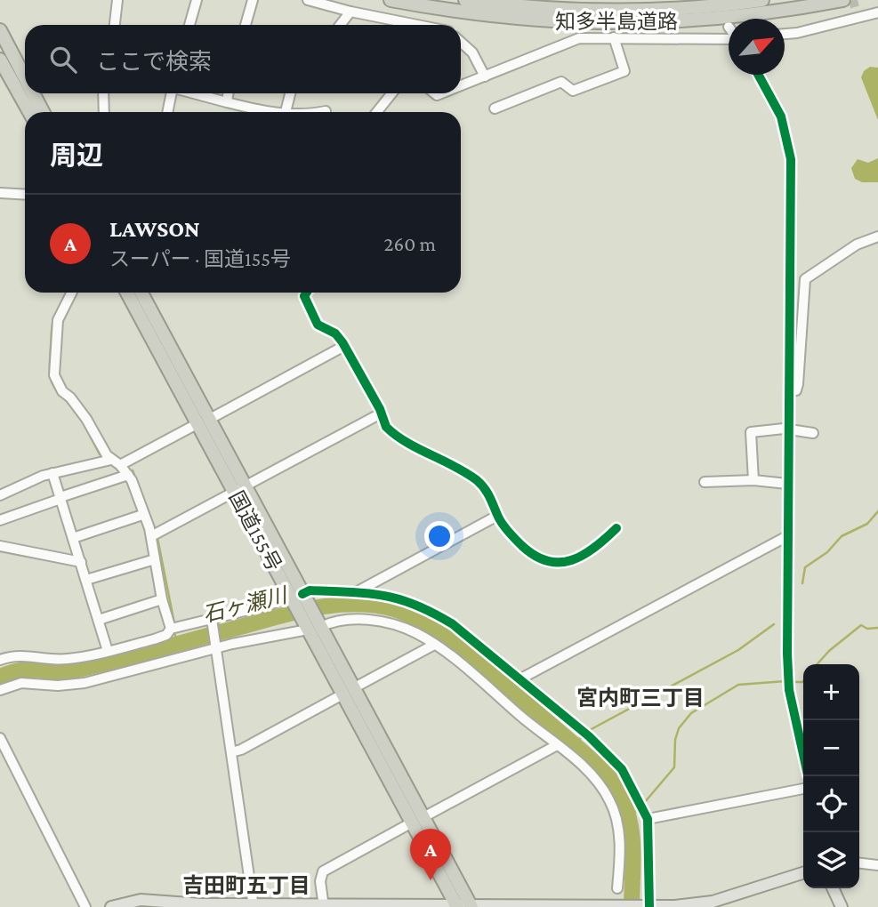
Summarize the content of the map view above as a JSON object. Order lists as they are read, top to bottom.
{
  "streets": {
    "highway": ["知多半島道路", "国道155号"]
  },
  "districts": ["宮内町三丁目", "吉田町五丁目"],
  "water": ["石ヶ瀬川"],
  "north": "top right",
  "page": {
    "search": "ここで検索",
    "heading": "周辺",
    "list": [
      {
        "mark": "A",
        "name": "LAWSON",
        "note": "スーパー · 国道155号",
        "value": "260 m"
      }
    ],
    "map_buttons": ["+", "−"],
    "pins": "A"
  }
}
